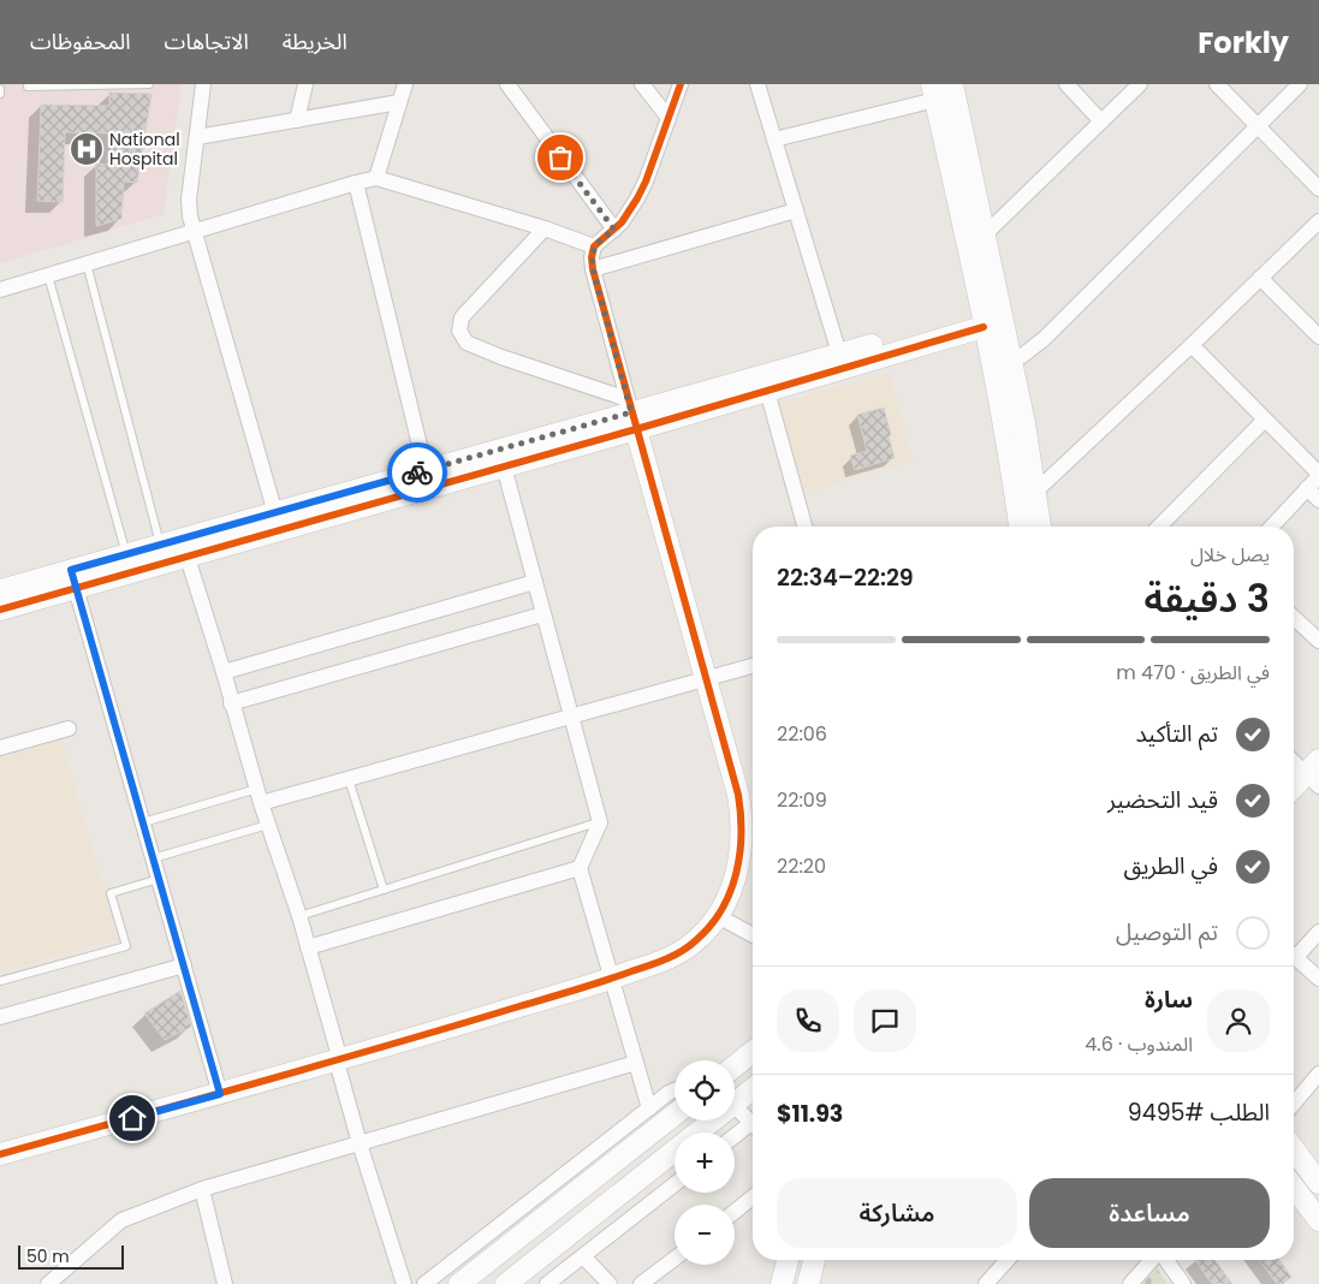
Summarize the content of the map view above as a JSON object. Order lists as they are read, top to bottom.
{
  "places": {
    "hospital": ["National Hospital"]
  },
  "scale_bar": "50 m",
  "page": {
    "header": "Forkly",
    "nav": ["الخريطة", "الاتجاهات", "المحفوظات"],
    "heading": ["3 دقيقة", "يصل خلال", "22:29–22:34"],
    "panel": [
      "سارة",
      "المندوب · 4.6",
      "الطلب #9495",
      "$11.93"
    ],
    "bar": "في الطريق · 470 m",
    "list": [
      ["تم التأكيد", "22:06"],
      ["قيد التحضير", "22:09"],
      ["في الطريق", "22:20"],
      "تم التوصيل"
    ],
    "map_buttons": ["+", "−"],
    "buttons": ["مساعدة", "مشاركة"],
    "scale": "50 m"
  }
}
